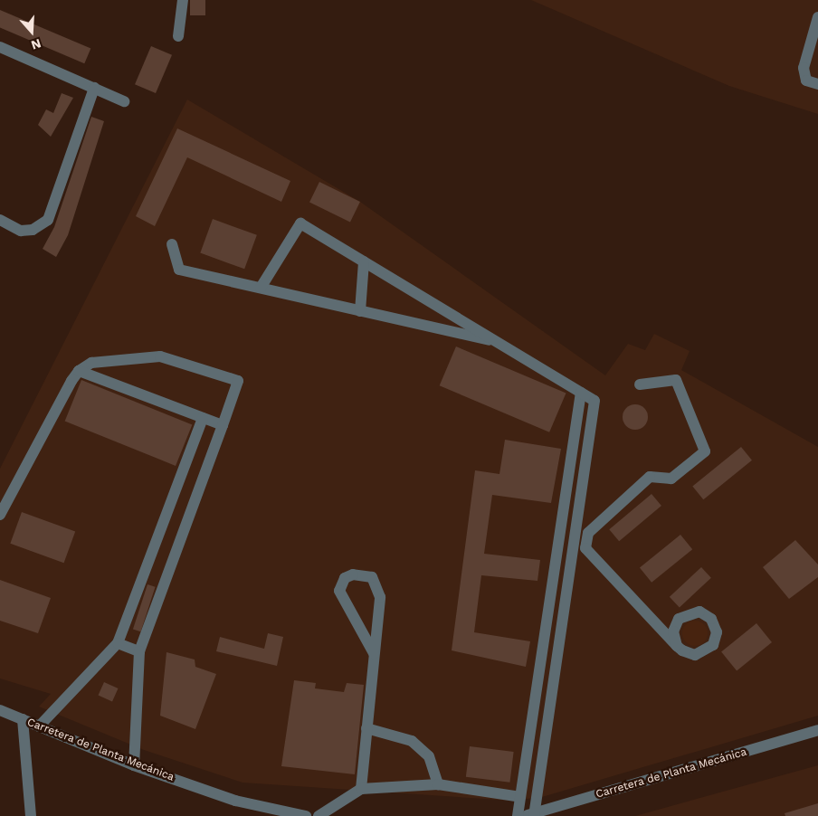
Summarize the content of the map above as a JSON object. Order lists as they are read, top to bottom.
{
  "streets": {
    "street": ["Carretera de Planta Mecánica"]
  },
  "north": "bottom"
}
